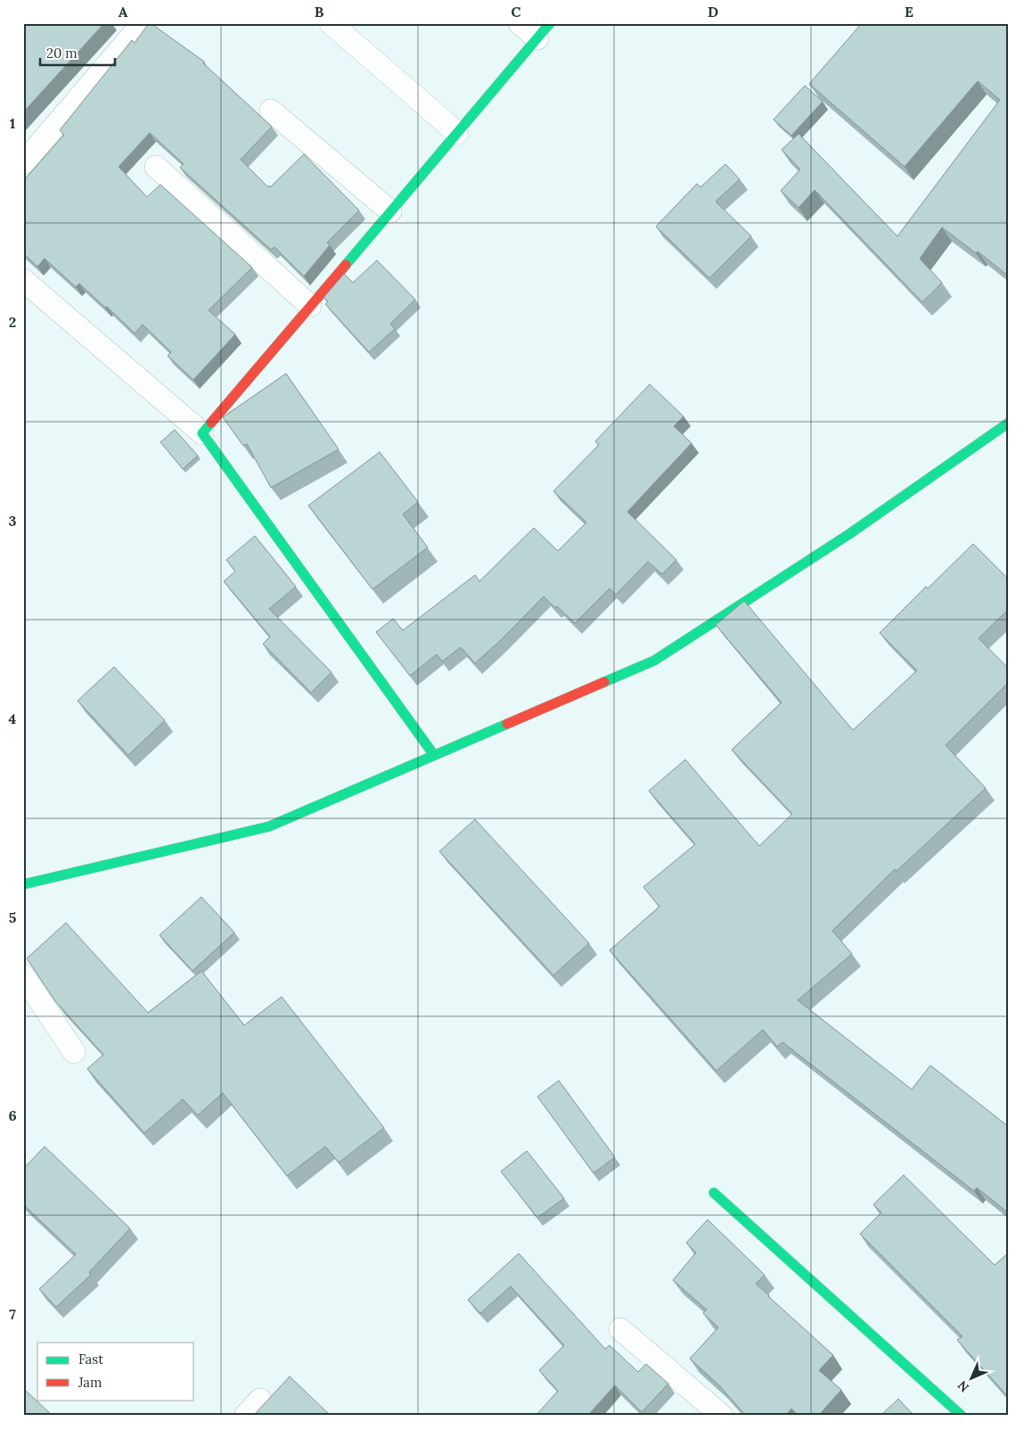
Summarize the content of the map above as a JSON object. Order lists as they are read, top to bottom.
{
  "legend": ["Fast", "Jam"],
  "scale_bar": "20 m",
  "north": "bottom left",
  "grid": {
    "columns": [
      "A",
      "B",
      "C",
      "D",
      "E"
    ],
    "rows": [
      "1",
      "2",
      "3",
      "4",
      "5",
      "6",
      "7"
    ]
  }
}
